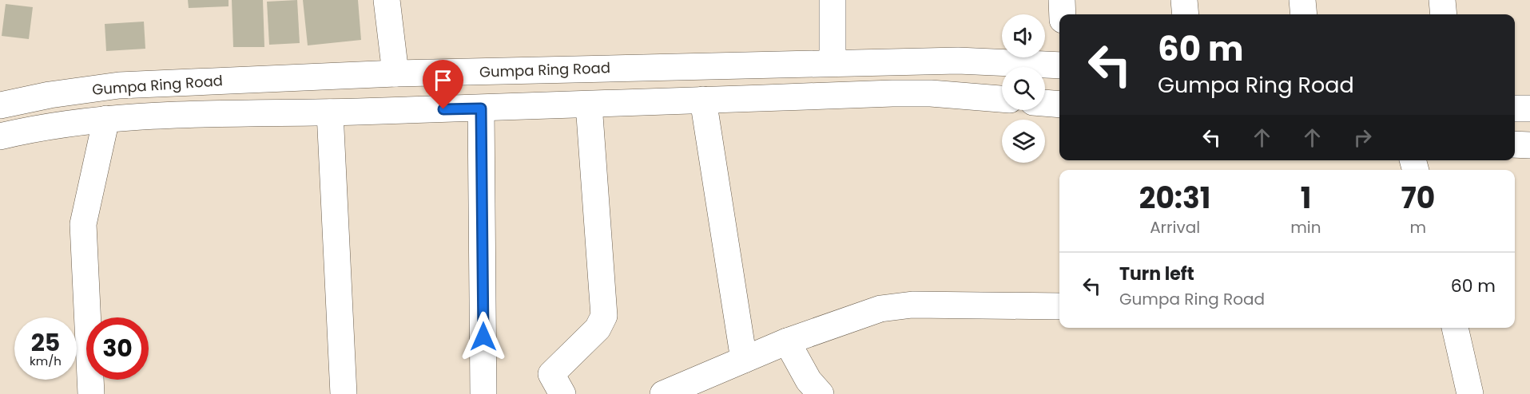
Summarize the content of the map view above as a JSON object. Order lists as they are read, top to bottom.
{
  "streets": {
    "street": ["Gumpa Ring Road"]
  },
  "page": {
    "turn": ["60 m", "Gumpa Ring Road"],
    "eta": [
      "20:31",
      "Arrival",
      "1",
      "min",
      "70",
      "m"
    ],
    "list": [
      {
        "name": "Turn left",
        "note": "Gumpa Ring Road",
        "value": "60 m"
      }
    ],
    "speed": "25 km/h",
    "limit": "30"
  }
}
